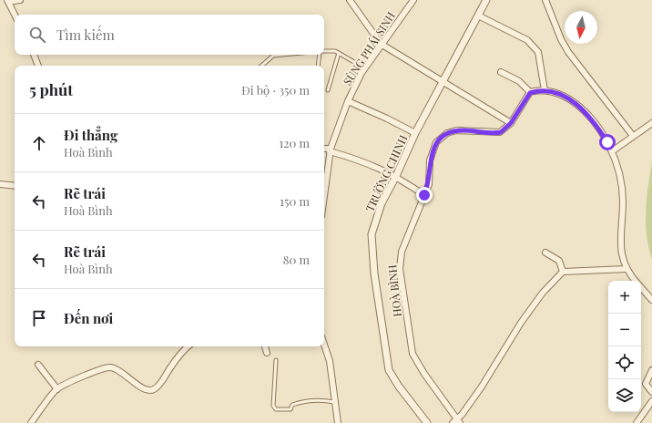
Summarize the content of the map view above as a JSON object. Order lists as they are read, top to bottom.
{
  "streets": {
    "street": ["SÙNG PHÁI SINH", "TRƯỜNG CHINH", "HOÀ BÌNH"]
  },
  "north": "bottom",
  "page": {
    "search": "Tìm kiếm",
    "heading": ["5 phút", "Đi bộ · 350 m"],
    "list": [
      ["Đi thẳng", "Hoà Bình", "120 m"],
      ["Rẽ trái", "Hoà Bình", "150 m"],
      ["Rẽ trái", "Hoà Bình", "80 m"],
      "Đến nơi"
    ],
    "map_buttons": ["+", "−"]
  }
}
